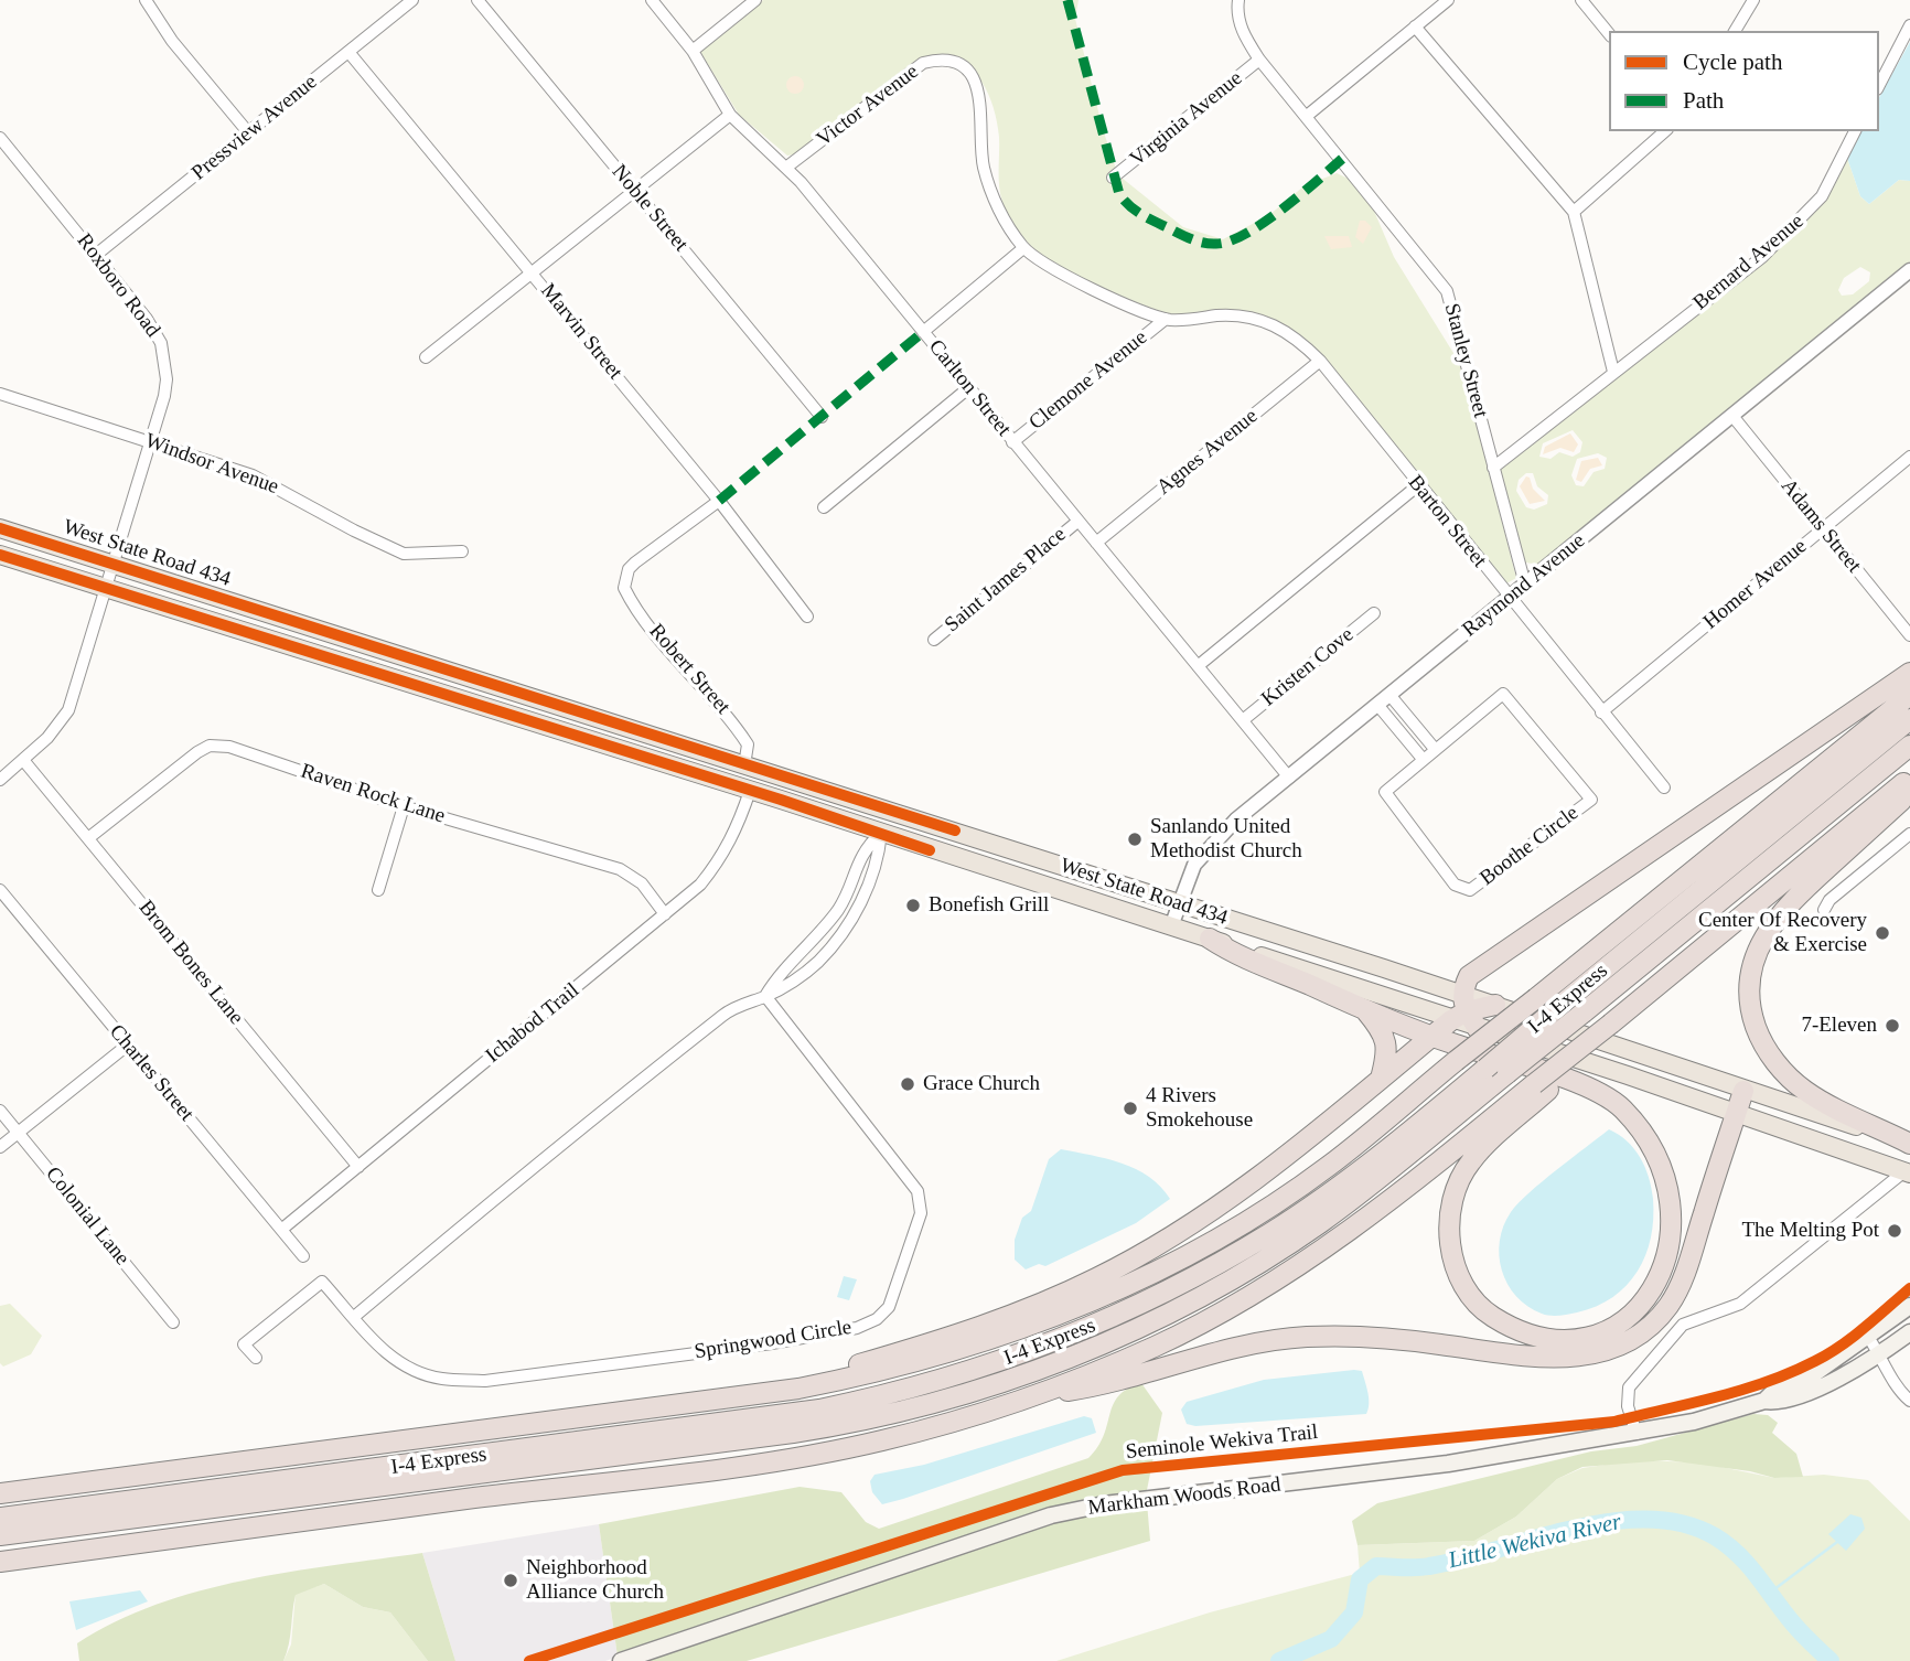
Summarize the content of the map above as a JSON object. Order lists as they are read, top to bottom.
{
  "streets": {
    "highway": ["I-4 Express"],
    "main road": ["West State Road 434", "Markham Woods Road"],
    "street": [
      "Victor Avenue",
      "Virginia Avenue",
      "Pressview Avenue",
      "Noble Street",
      "Bernard Avenue",
      "Roxboro Road",
      "Marvin Street",
      "Stanley Street",
      "Clemone Avenue",
      "Carlton Street",
      "Agnes Avenue",
      "Windsor Avenue",
      "Barton Street",
      "Adams Street",
      "Saint James Place",
      "Homer Avenue",
      "Raymond Avenue",
      "Kristen Cove",
      "Robert Street",
      "Raven Rock Lane",
      "Boothe Circle",
      "Brom Bones Lane",
      "Ichabod Trail",
      "Charles Street",
      "Colonial Lane",
      "Springwood Circle"
    ],
    "cycle path": ["Seminole Wekiva Trail"]
  },
  "crossings": [
    ["Victor Avenue", "Carlton Street"],
    ["Virginia Avenue", "Stanley Street"],
    ["Pressview Avenue", "Roxboro Road"],
    ["Pressview Avenue", "Marvin Street"],
    ["Bernard Avenue", "Stanley Street"],
    ["Roxboro Road", "Windsor Avenue"],
    ["Roxboro Road", "West State Road 434"],
    ["Roxboro Road", "Brom Bones Lane"],
    ["Marvin Street", "Robert Street"],
    ["Stanley Street", "Raymond Avenue"],
    ["Clemone Avenue", "Carlton Street"],
    ["Clemone Avenue", "Barton Street"],
    ["Carlton Street", "Agnes Avenue"],
    ["Carlton Street", "Saint James Place"],
    ["Carlton Street", "Raymond Avenue"],
    ["Carlton Street", "Kristen Cove"],
    ["Agnes Avenue", "Barton Street"],
    ["Barton Street", "Homer Avenue"],
    ["Barton Street", "Raymond Avenue"],
    ["Adams Street", "Homer Avenue"],
    ["Adams Street", "Raymond Avenue"],
    ["West State Road 434", "Raymond Avenue"],
    ["West State Road 434", "Robert Street"],
    ["Raven Rock Lane", "Brom Bones Lane"],
    ["Raven Rock Lane", "Ichabod Trail"],
    ["Brom Bones Lane", "Ichabod Trail"],
    ["Ichabod Trail", "Charles Street"]
  ],
  "water": ["Little Wekiva River"],
  "places": [
    "Sanlando United Methodist Church",
    "Bonefish Grill",
    "Center Of Recovery & Exercise",
    "7-Eleven",
    "Grace Church",
    "4 Rivers Smokehouse",
    "The Melting Pot",
    "Neighborhood Alliance Church"
  ],
  "legend": ["Cycle path", "Path"]
}
